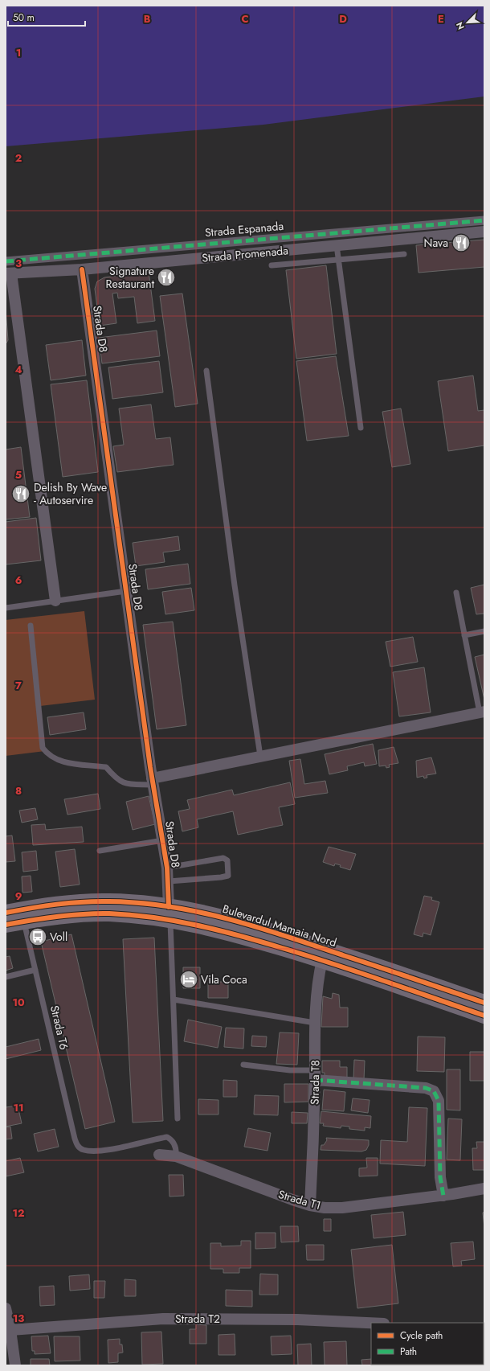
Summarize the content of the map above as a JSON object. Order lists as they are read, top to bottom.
{
  "streets": {
    "main road": ["Bulevardul Mamaia Nord"],
    "street": [
      "Strada Espanada",
      "Strada Promenada",
      "Strada D8",
      "Strada T8",
      "Strada T1",
      "Strada T2"
    ],
    "lane": ["Strada T6"]
  },
  "crossings": [
    ["Strada Promenada", "Strada D8"],
    ["Strada D8", "Bulevardul Mamaia Nord"],
    ["Bulevardul Mamaia Nord", "Strada T6"],
    ["Bulevardul Mamaia Nord", "Strada T8"],
    ["Strada T6", "Strada T1"],
    ["Strada T8", "Strada T1"]
  ],
  "places": {
    "restaurant": ["Nava", "Signature Restaurant", "Delish By Wave - Autoservire"],
    "bus stop": ["Voll"],
    "hotel": ["Vila Coca"]
  },
  "legend": ["Cycle path", "Path"],
  "scale_bar": "50 m",
  "north": "bottom left",
  "grid": {
    "columns": [
      "B",
      "C",
      "D",
      "E"
    ],
    "rows": [
      "1",
      "2",
      "3",
      "4",
      "5",
      "6",
      "7",
      "8",
      "9",
      "10",
      "11",
      "12",
      "13"
    ]
  }
}
